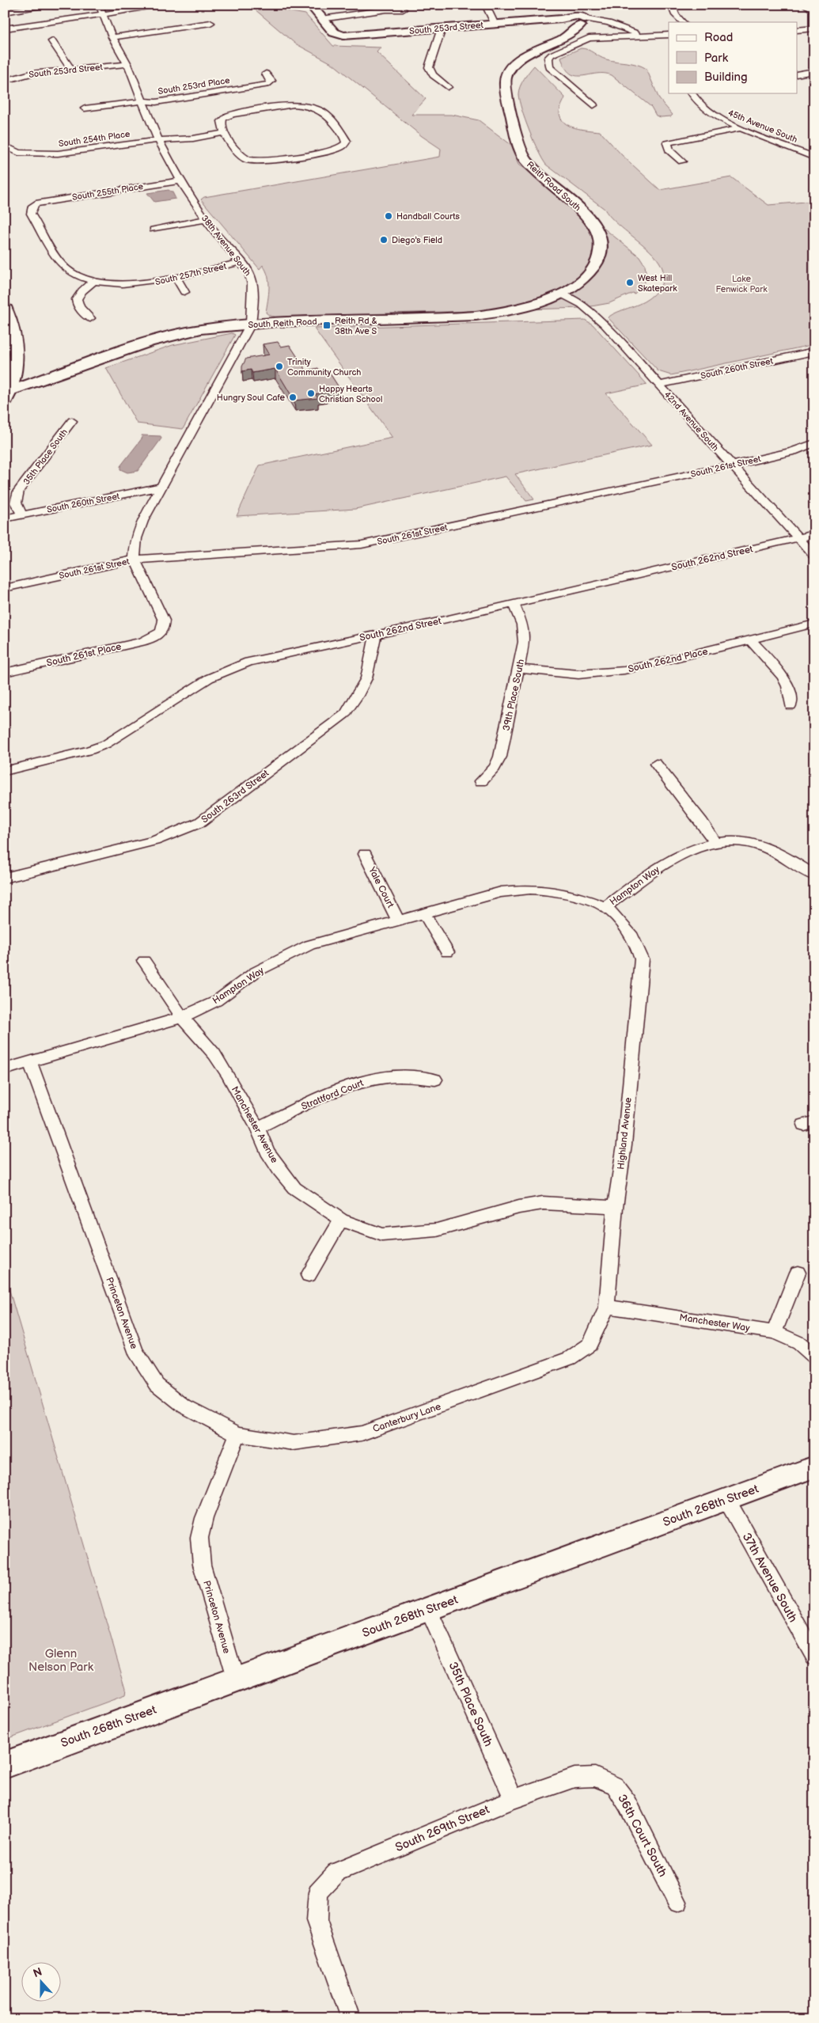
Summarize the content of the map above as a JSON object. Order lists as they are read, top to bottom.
{
  "streets": {
    "main road": [
      "South 253rd Street",
      "Reith Road South",
      "South Reith Road",
      "South 268th Street"
    ],
    "street": [
      "South 253rd Place",
      "45th Avenue South",
      "South 254th Place",
      "South 255th Place",
      "38th Avenue South",
      "South 257th Street",
      "South 260th Street",
      "42nd Avenue South",
      "35th Place South",
      "South 261st Street",
      "South 262nd Street",
      "South 261st Place",
      "South 262nd Place",
      "39th Place South",
      "South 263rd Street",
      "Hampton Way",
      "Yale Court",
      "Strattford Court",
      "Manchester Avenue",
      "Highland Avenue",
      "Princeton Avenue",
      "Manchester Way",
      "Canterbury Lane",
      "37th Avenue South",
      "South 269th Street",
      "36th Court South"
    ]
  },
  "crossings": [
    ["South 253rd Street", "Reith Road South"],
    ["South 253rd Street", "38th Avenue South"],
    ["South 253rd Place", "38th Avenue South"],
    ["South 254th Place", "38th Avenue South"],
    ["Reith Road South", "South Reith Road"],
    ["Reith Road South", "42nd Avenue South"],
    ["South 255th Place", "38th Avenue South"],
    ["South 255th Place", "South 257th Street"],
    ["38th Avenue South", "South 257th Street"],
    ["38th Avenue South", "South Reith Road"],
    ["38th Avenue South", "South 260th Street"],
    ["38th Avenue South", "South 261st Street"],
    ["38th Avenue South", "South 261st Place"],
    ["South Reith Road", "42nd Avenue South"],
    ["South 260th Street", "42nd Avenue South"],
    ["South 260th Street", "35th Place South"],
    ["42nd Avenue South", "South 261st Street"],
    ["42nd Avenue South", "South 262nd Street"],
    ["35th Place South", "South 268th Street"],
    ["35th Place South", "South 269th Street"],
    ["South 261st Street", "South 261st Place"],
    ["South 262nd Street", "39th Place South"],
    ["South 262nd Street", "South 263rd Street"],
    ["South 262nd Place", "39th Place South"],
    ["Hampton Way", "Yale Court"],
    ["Hampton Way", "Manchester Avenue"],
    ["Hampton Way", "Highland Avenue"],
    ["Hampton Way", "Princeton Avenue"],
    ["Strattford Court", "Manchester Avenue"],
    ["Manchester Avenue", "Highland Avenue"],
    ["Highland Avenue", "Manchester Way"],
    ["Highland Avenue", "Canterbury Lane"],
    ["Princeton Avenue", "Canterbury Lane"],
    ["Princeton Avenue", "South 268th Street"],
    ["South 268th Street", "37th Avenue South"],
    ["South 269th Street", "36th Court South"]
  ],
  "parks": ["Lake Fenwick Park", "Glenn Nelson Park"],
  "places": {
    "other": [
      "Handball Courts",
      "Diego's Field",
      "West Hill Skatepark",
      "Trinity Community Church",
      "Happy Hearts Christian School",
      "Hungry Soul Cafe"
    ],
    "transit": ["Reith Rd & 38th Ave S"]
  },
  "legend": ["Road", "Park", "Building"],
  "north": "top"
}
